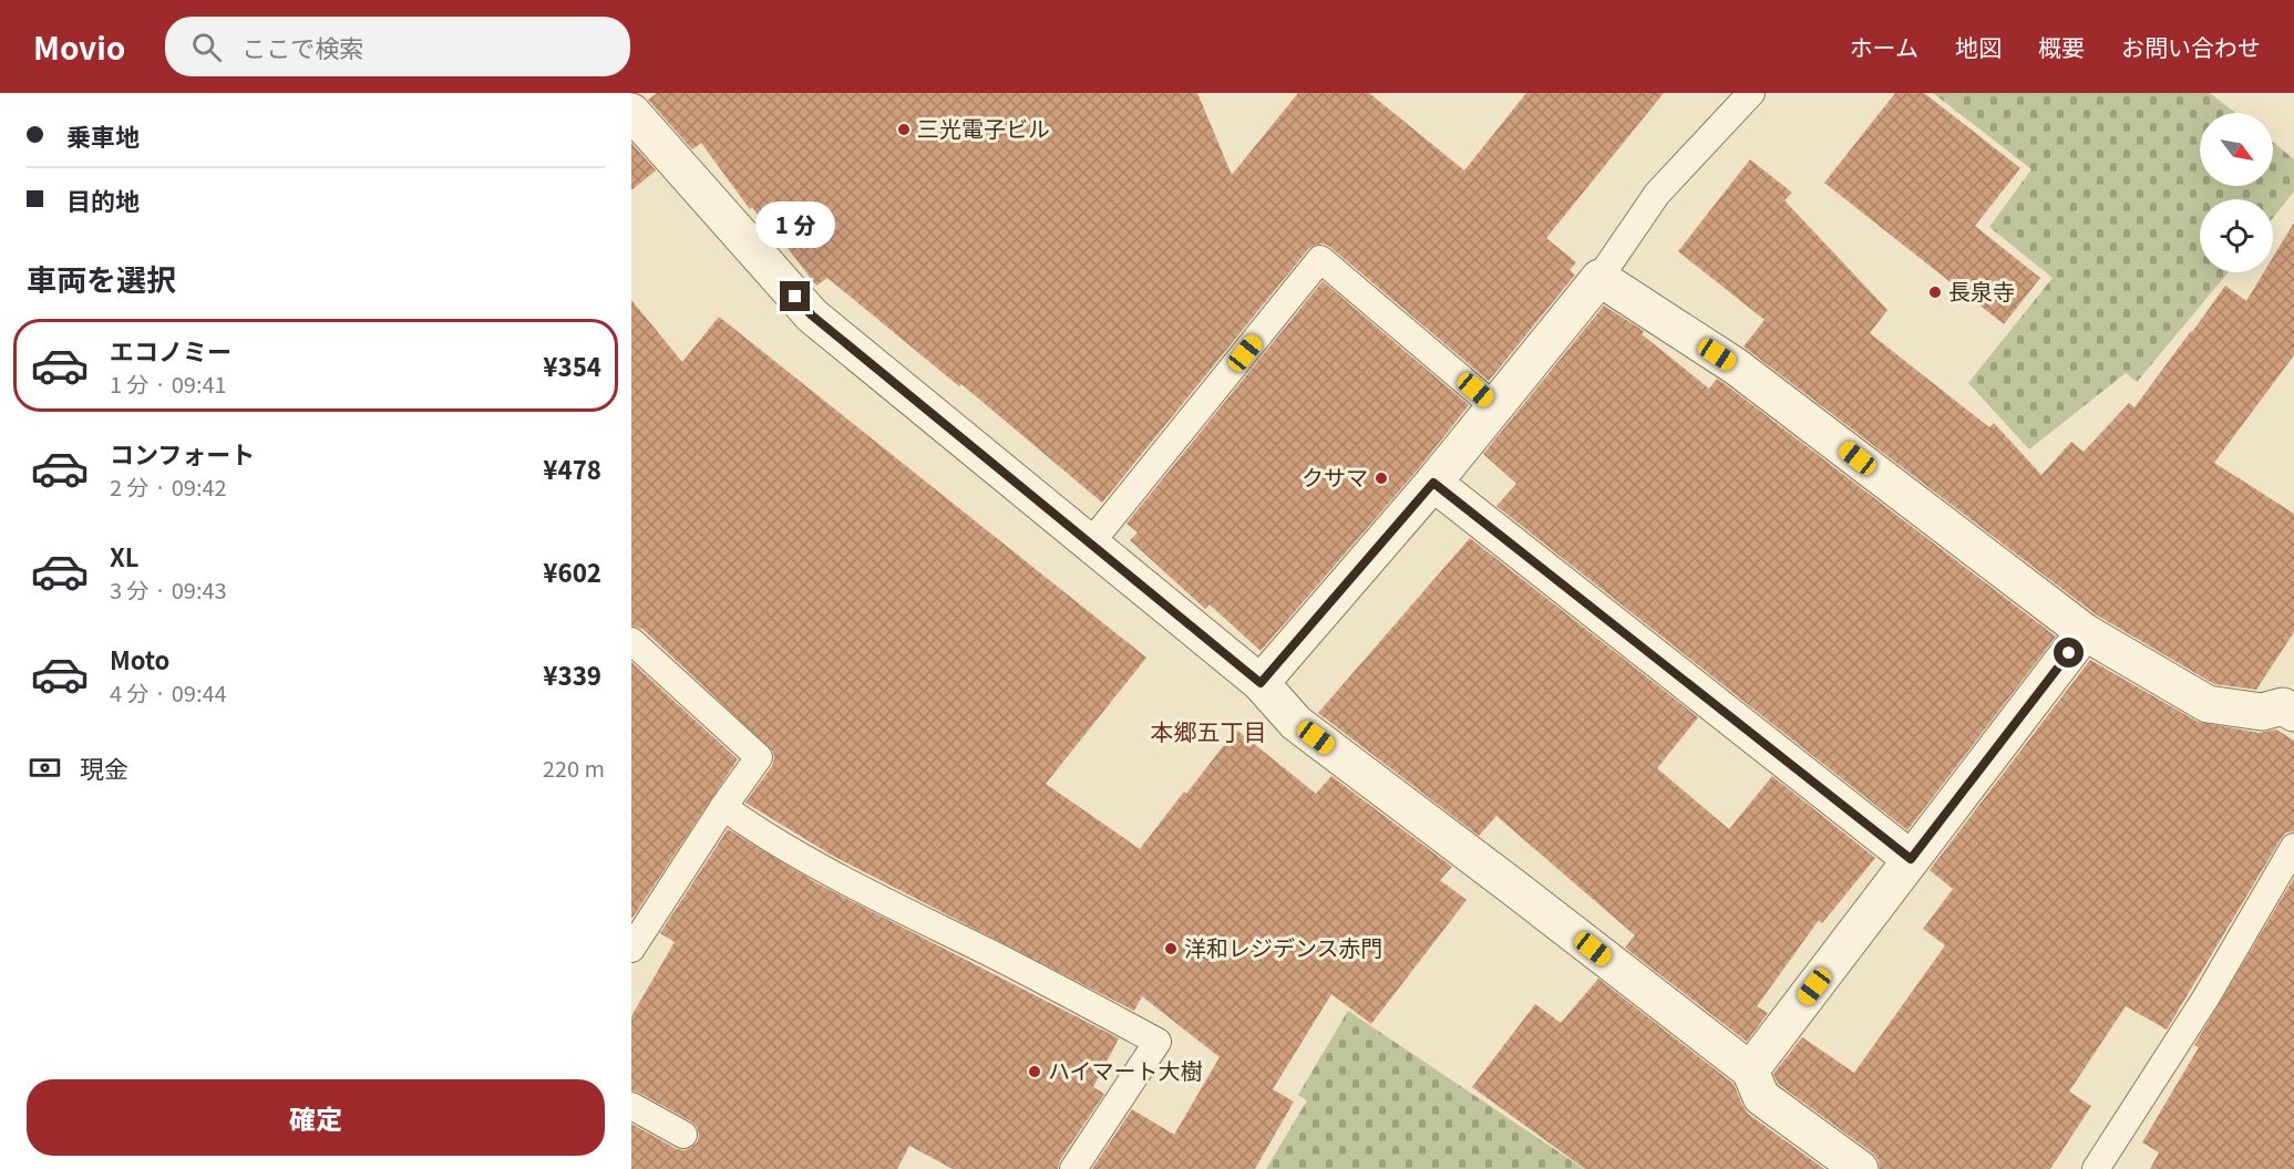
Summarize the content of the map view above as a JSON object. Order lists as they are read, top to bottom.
{
  "districts": ["本郷五丁目"],
  "places": [
    "三光電子ビル",
    "長泉寺",
    "クサマ",
    "洋和レジデンス赤門",
    "ハイマート大樹"
  ],
  "north": "bottom right",
  "page": {
    "header": "Movio",
    "search": "ここで検索",
    "nav": [
      "ホーム",
      "地図",
      "概要",
      "お問い合わせ"
    ],
    "banner": ["乗車地", "目的地"],
    "bubble": "1 分",
    "heading": "車両を選択",
    "list": [
      {
        "name": "エコノミー",
        "note": "1 分 · 09:41",
        "value": "¥354"
      },
      {
        "name": "コンフォート",
        "note": "2 分 · 09:42",
        "value": "¥478"
      },
      {
        "name": "XL",
        "note": "3 分 · 09:43",
        "value": "¥602"
      },
      {
        "name": "Moto",
        "note": "4 分 · 09:44",
        "value": "¥339"
      }
    ],
    "pay": ["現金", "220 m"],
    "buttons": "確定"
  }
}
